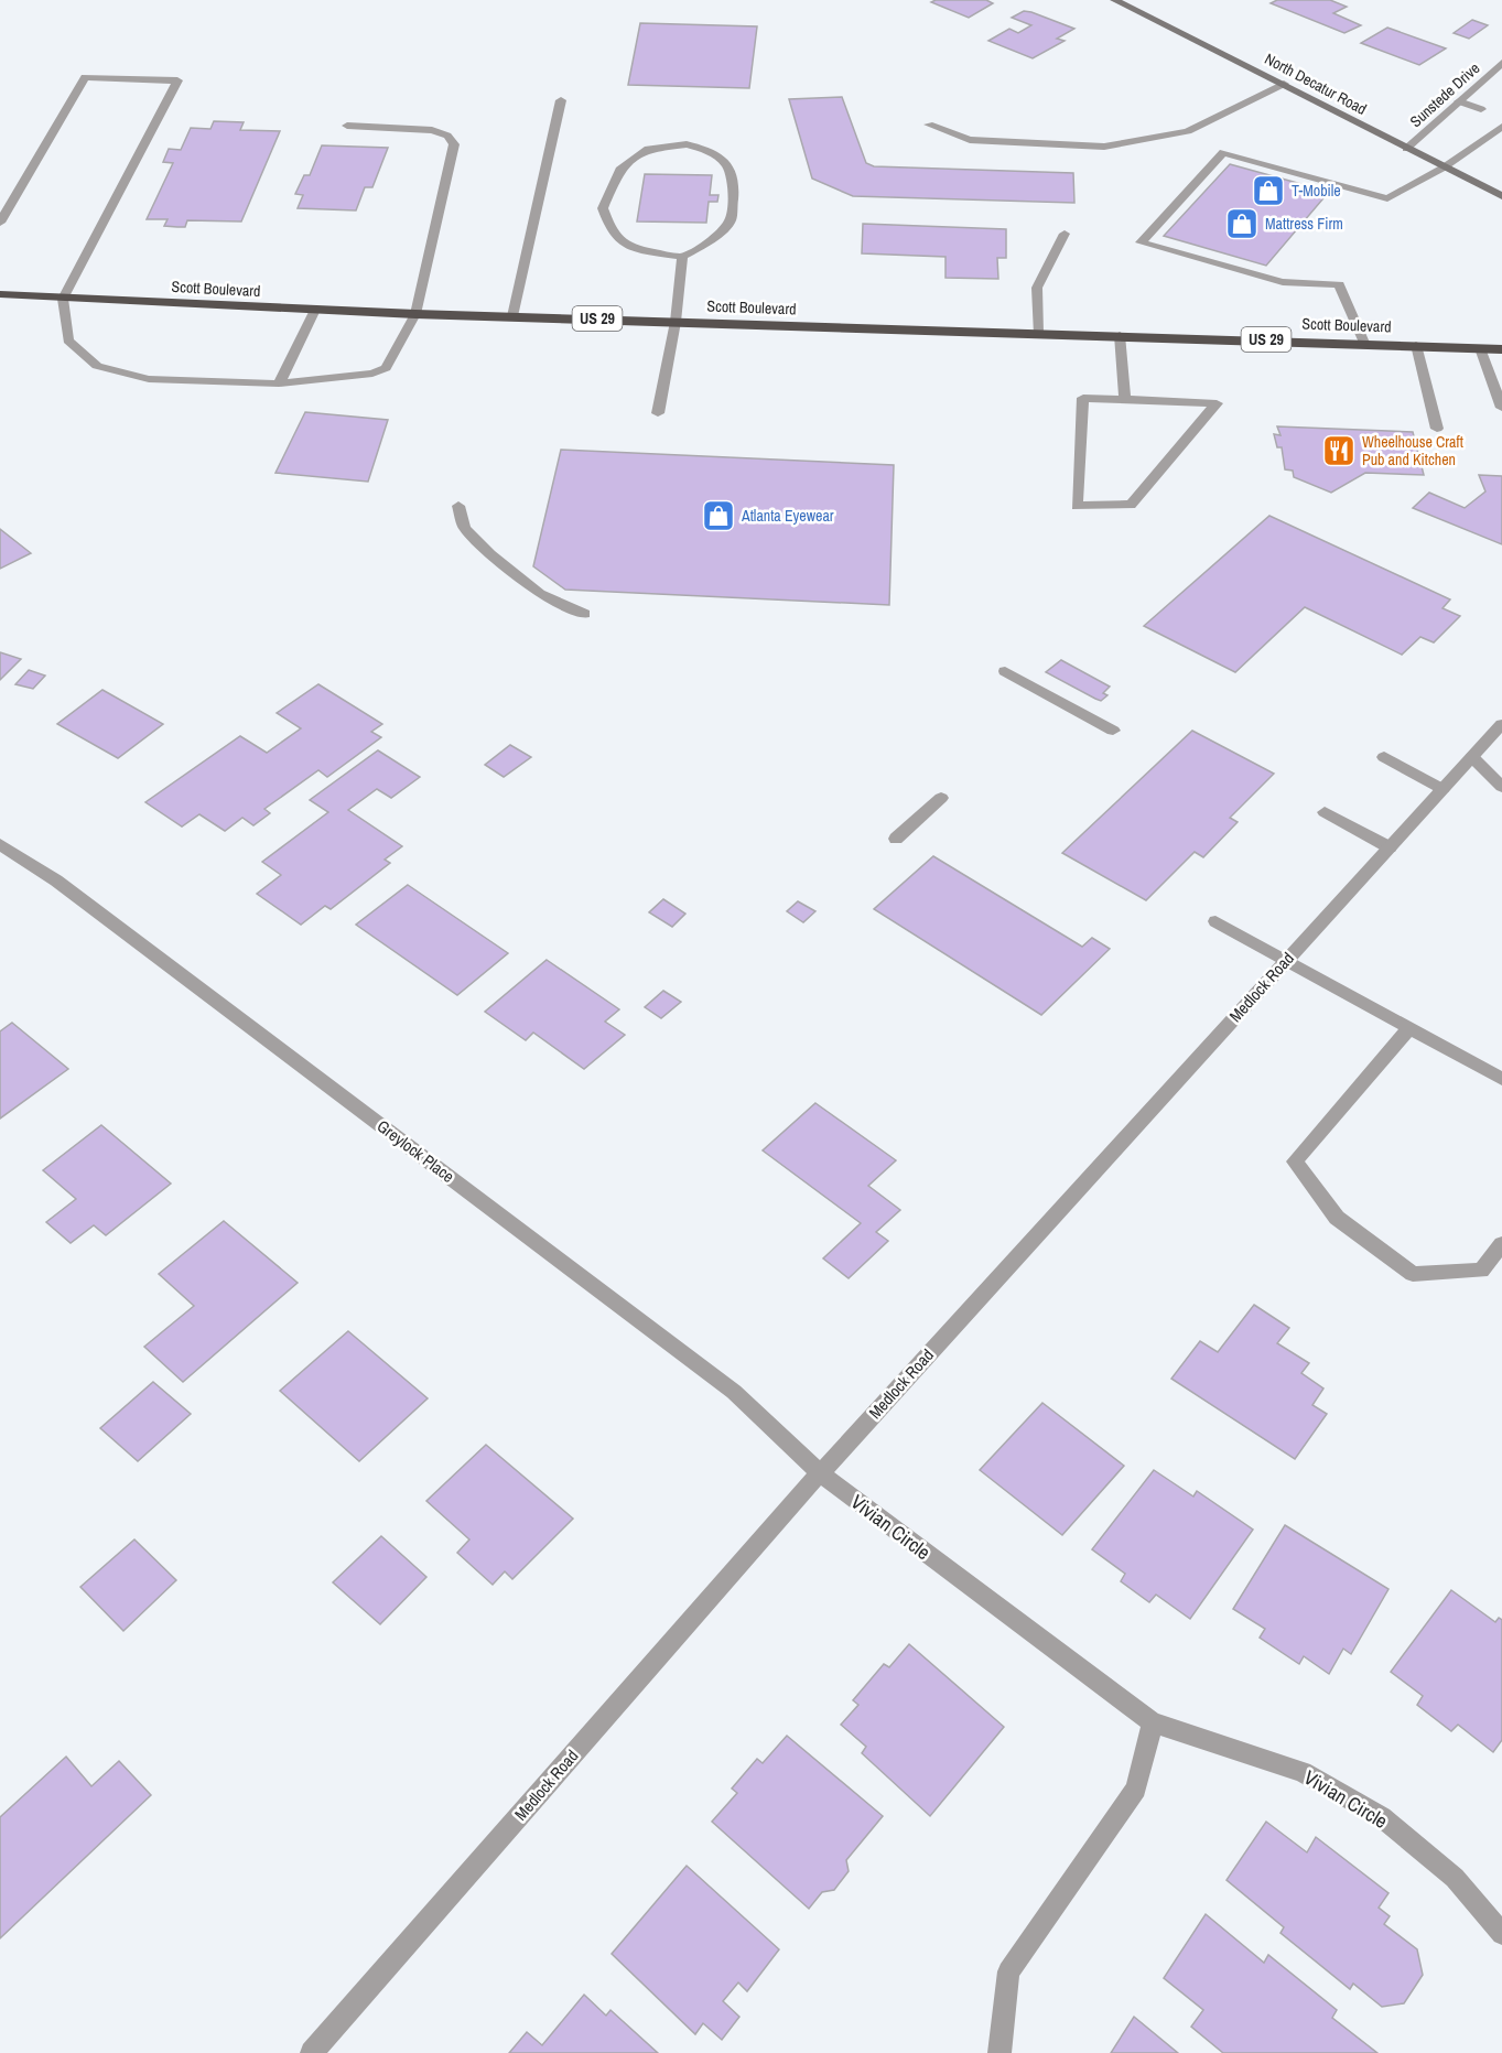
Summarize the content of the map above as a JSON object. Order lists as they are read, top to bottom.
{
  "streets": {
    "highway": ["Scott Boulevard", "US 29"],
    "main road": ["North Decatur Road"],
    "street": [
      "Sunstede Drive",
      "Medlock Road",
      "Greylock Place",
      "Vivian Circle"
    ]
  },
  "crossings": [
    ["North Decatur Road", "Sunstede Drive"],
    ["Medlock Road", "Greylock Place"],
    ["Medlock Road", "Vivian Circle"],
    ["Greylock Place", "Vivian Circle"]
  ],
  "places": {
    "shop": ["T-Mobile", "Mattress Firm", "Atlanta Eyewear"],
    "restaurant": ["Wheelhouse Craft Pub and Kitchen"]
  }
}
